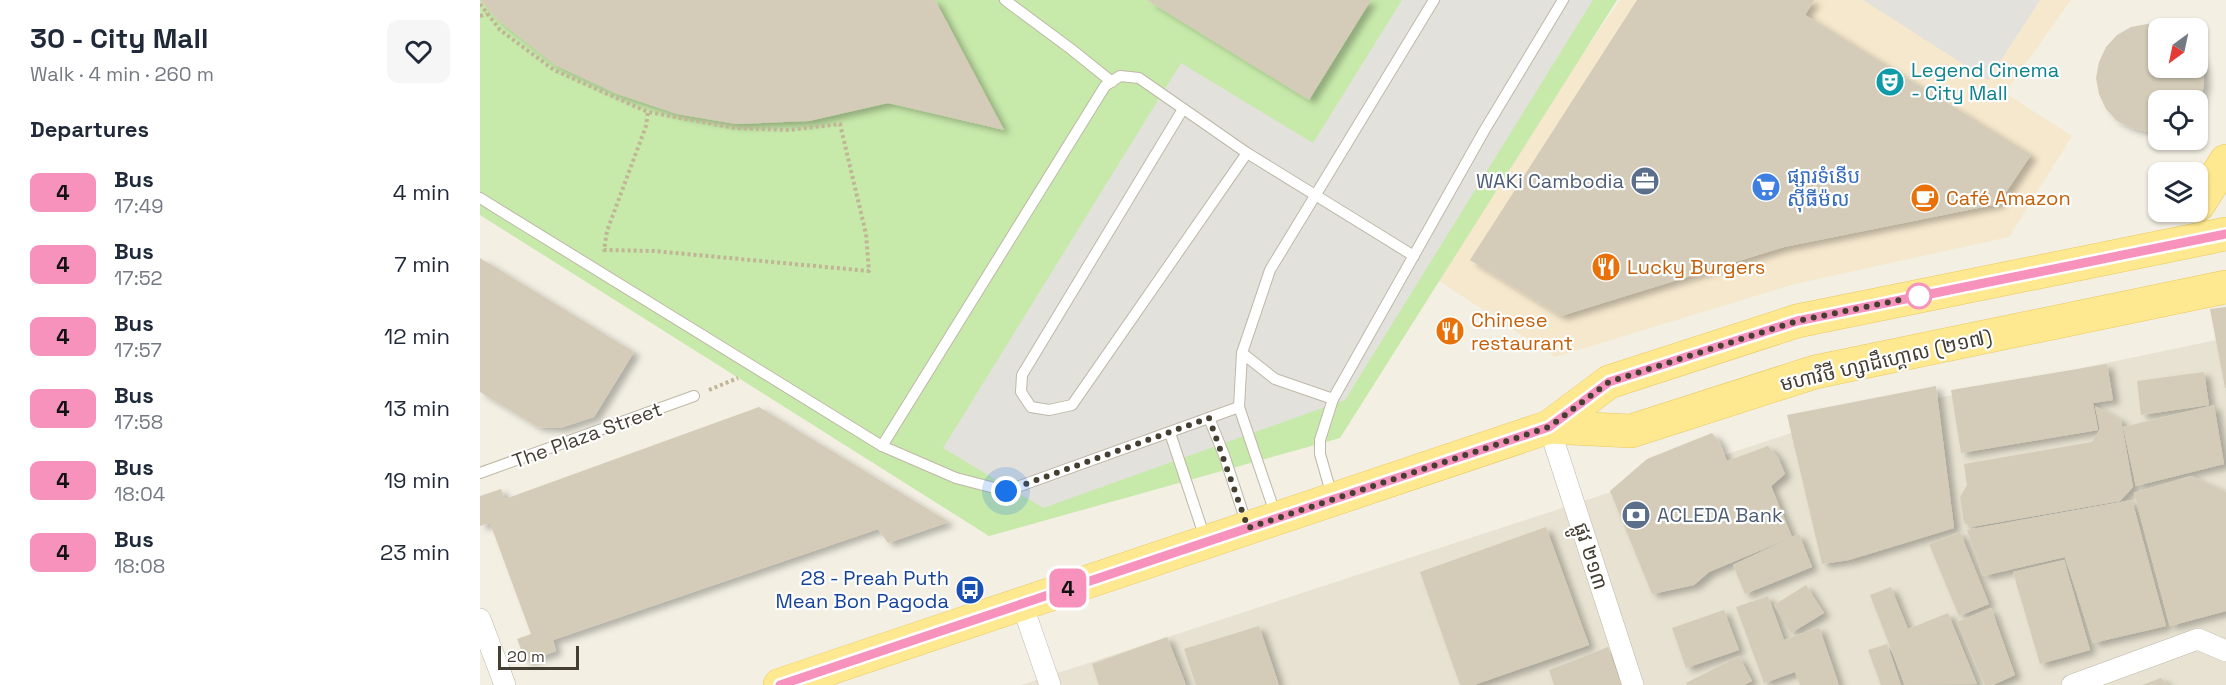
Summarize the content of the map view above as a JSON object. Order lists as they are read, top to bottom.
{
  "streets": {
    "main road": ["មហាវិថី ហ្សាដឹហ្គោល (២១៧)"],
    "street": ["ផ្លូវ ២១៣"],
    "lane": ["The Plaza Street"]
  },
  "crossings": [
    ["មហាវិថី ហ្សាដឹហ្គោល (២១៧)", "ផ្លូវ ២១៣"]
  ],
  "places": {
    "theatre": ["Legend Cinema - City Mall"],
    "office": ["WAKi Cambodia"],
    "supermarket": ["ផ្សារទំនើប ស៊ីធីម៉ល"],
    "cafe": ["Café Amazon"],
    "restaurant": ["Lucky Burgers", "Chinese restaurant"],
    "bank": ["ACLEDA Bank"],
    "bus stop": ["28 - Preah Puth Mean Bon Pagoda"]
  },
  "lines": ["bus line 4"],
  "scale_bar": "20 m",
  "north": "bottom left",
  "page": {
    "heading": [
      ["30 - City Mall", "Walk · 4 min · 260 m"],
      "Departures"
    ],
    "on_map": "4",
    "list": [
      {
        "mark": "4",
        "name": "Bus",
        "note": "17:49",
        "value": "4 min"
      },
      {
        "mark": "4",
        "name": "Bus",
        "note": "17:52",
        "value": "7 min"
      },
      {
        "mark": "4",
        "name": "Bus",
        "note": "17:57",
        "value": "12 min"
      },
      {
        "mark": "4",
        "name": "Bus",
        "note": "17:58",
        "value": "13 min"
      },
      {
        "mark": "4",
        "name": "Bus",
        "note": "18:04",
        "value": "19 min"
      },
      {
        "mark": "4",
        "name": "Bus",
        "note": "18:08",
        "value": "23 min"
      }
    ],
    "scale": "20 m"
  }
}
